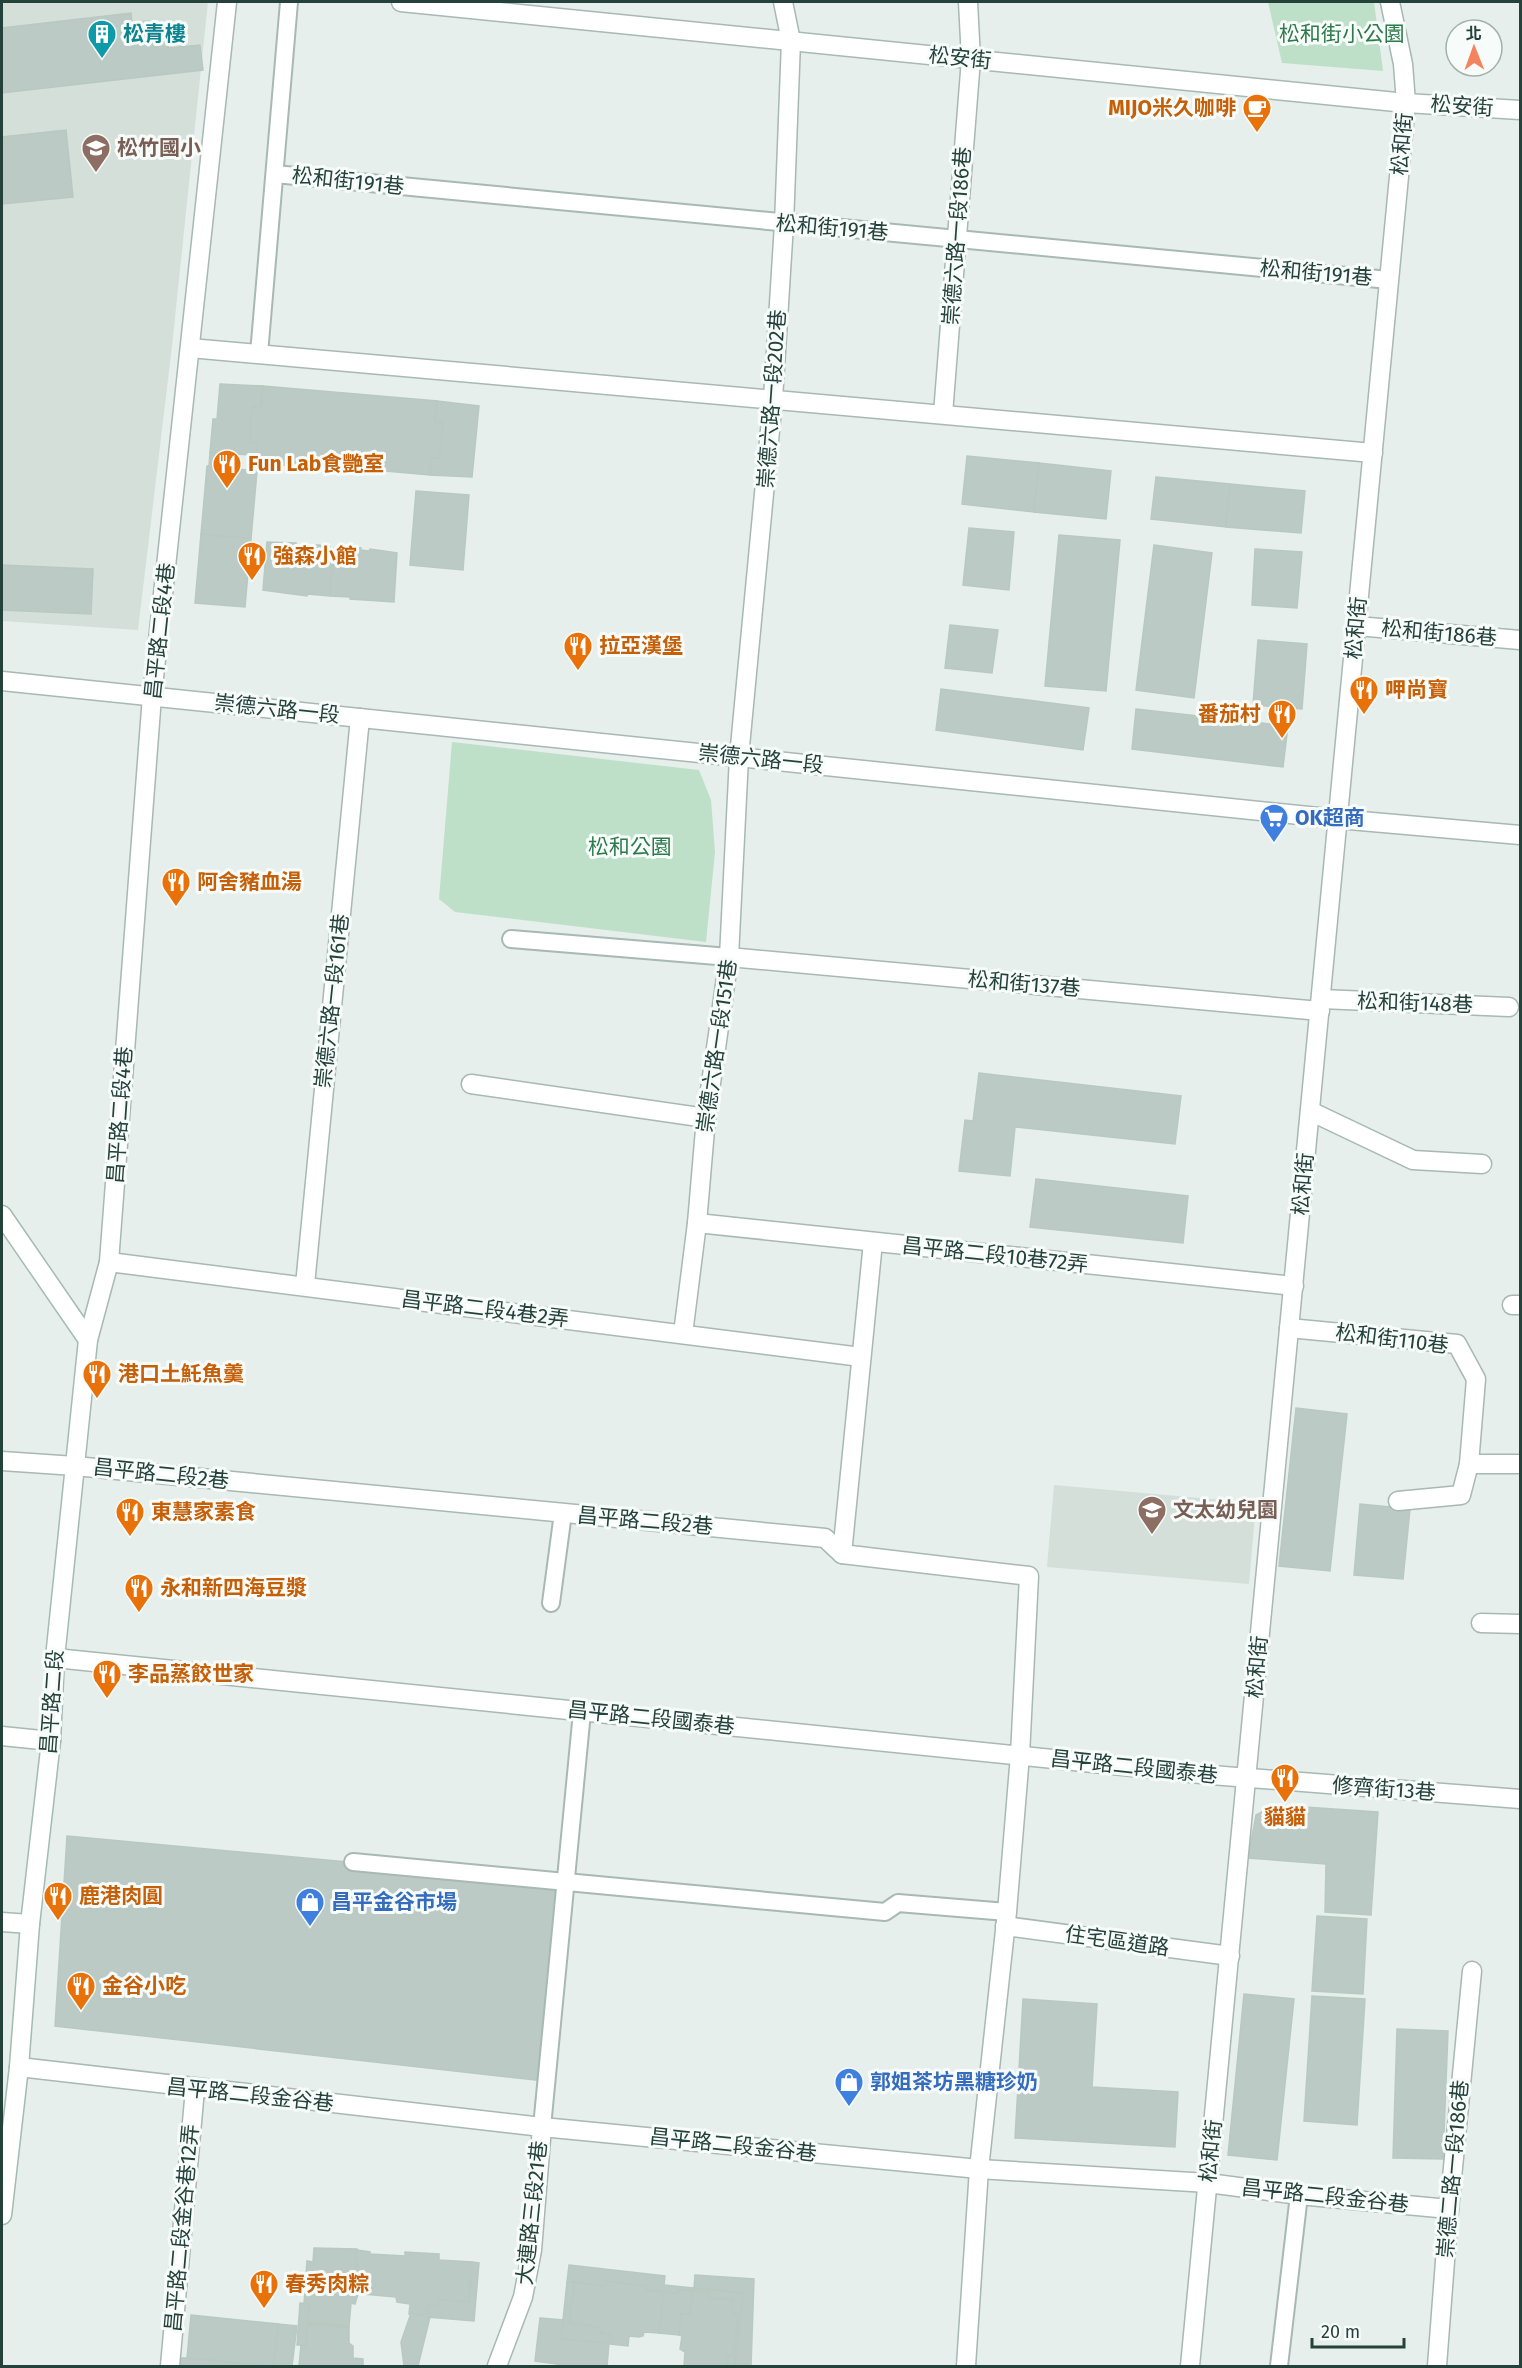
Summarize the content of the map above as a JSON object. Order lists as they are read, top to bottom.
{
  "streets": {
    "street": [
      "松安街",
      "松和街",
      "崇德六路一段186巷",
      "崇德六路一段202巷",
      "昌平路二段4巷",
      "松和街186巷",
      "崇德六路一段",
      "松和街137巷",
      "崇德六路一段161巷",
      "松和街148巷",
      "崇德六路一段151巷",
      "昌平路二段10巷72弄",
      "昌平路二段4巷2弄",
      "松和街110巷",
      "昌平路二段2巷",
      "昌平路二段",
      "昌平路二段國泰巷",
      "修齊街13巷",
      "住宅區道路",
      "昌平路二段金谷巷",
      "崇德二路一段186巷",
      "大連路三段21巷",
      "昌平路二段金谷巷12弄"
    ],
    "lane": ["松和街191巷"]
  },
  "crossings": [
    ["松安街", "松和街"],
    ["松安街", "崇德六路一段186巷"],
    ["松安街", "崇德六路一段202巷"],
    ["松和街", "松和街191巷"],
    ["松和街", "松和街186巷"],
    ["松和街", "崇德六路一段"],
    ["松和街", "松和街137巷"],
    ["松和街", "松和街148巷"],
    ["松和街", "昌平路二段10巷72弄"],
    ["松和街", "松和街110巷"],
    ["松和街", "昌平路二段國泰巷"],
    ["松和街", "修齊街13巷"],
    ["松和街", "住宅區道路"],
    ["松和街", "昌平路二段金谷巷"],
    ["松和街191巷", "崇德六路一段186巷"],
    ["松和街191巷", "崇德六路一段202巷"],
    ["崇德六路一段202巷", "崇德六路一段"],
    ["崇德六路一段202巷", "崇德六路一段151巷"],
    ["昌平路二段4巷", "崇德六路一段"],
    ["昌平路二段4巷", "昌平路二段4巷2弄"],
    ["昌平路二段4巷", "昌平路二段"],
    ["崇德六路一段", "崇德六路一段161巷"],
    ["崇德六路一段", "崇德六路一段151巷"],
    ["松和街137巷", "松和街148巷"],
    ["松和街137巷", "崇德六路一段151巷"],
    ["崇德六路一段161巷", "昌平路二段4巷2弄"],
    ["崇德六路一段151巷", "昌平路二段10巷72弄"],
    ["崇德六路一段151巷", "昌平路二段4巷2弄"],
    ["昌平路二段2巷", "昌平路二段"],
    ["昌平路二段2巷", "昌平路二段國泰巷"],
    ["昌平路二段", "昌平路二段國泰巷"],
    ["昌平路二段", "昌平路二段金谷巷"],
    ["昌平路二段國泰巷", "修齊街13巷"],
    ["昌平路二段金谷巷", "崇德二路一段186巷"],
    ["昌平路二段金谷巷", "大連路三段21巷"],
    ["昌平路二段金谷巷", "昌平路二段金谷巷12弄"]
  ],
  "parks": ["松和街小公園", "松和公園"],
  "places": {
    "building": ["松青樓"],
    "cafe": ["MIJO米久咖啡"],
    "school or university": ["松竹國小", "文太幼兒園"],
    "restaurant": [
      "Fun Lab食艷室",
      "強森小館",
      "拉亞漢堡",
      "呷尚寶",
      "番茄村",
      "阿舍豬血湯",
      "港口土魠魚羹",
      "東慧家素食",
      "永和新四海豆漿",
      "李品蒸餃世家",
      "貓貓",
      "鹿港肉圓",
      "金谷小吃",
      "春秀肉粽"
    ],
    "supermarket": ["OK超商"],
    "shop": ["昌平金谷市場", "郭姐茶坊黑糖珍奶"]
  },
  "scale_bar": "20 m",
  "north": "top"
}
